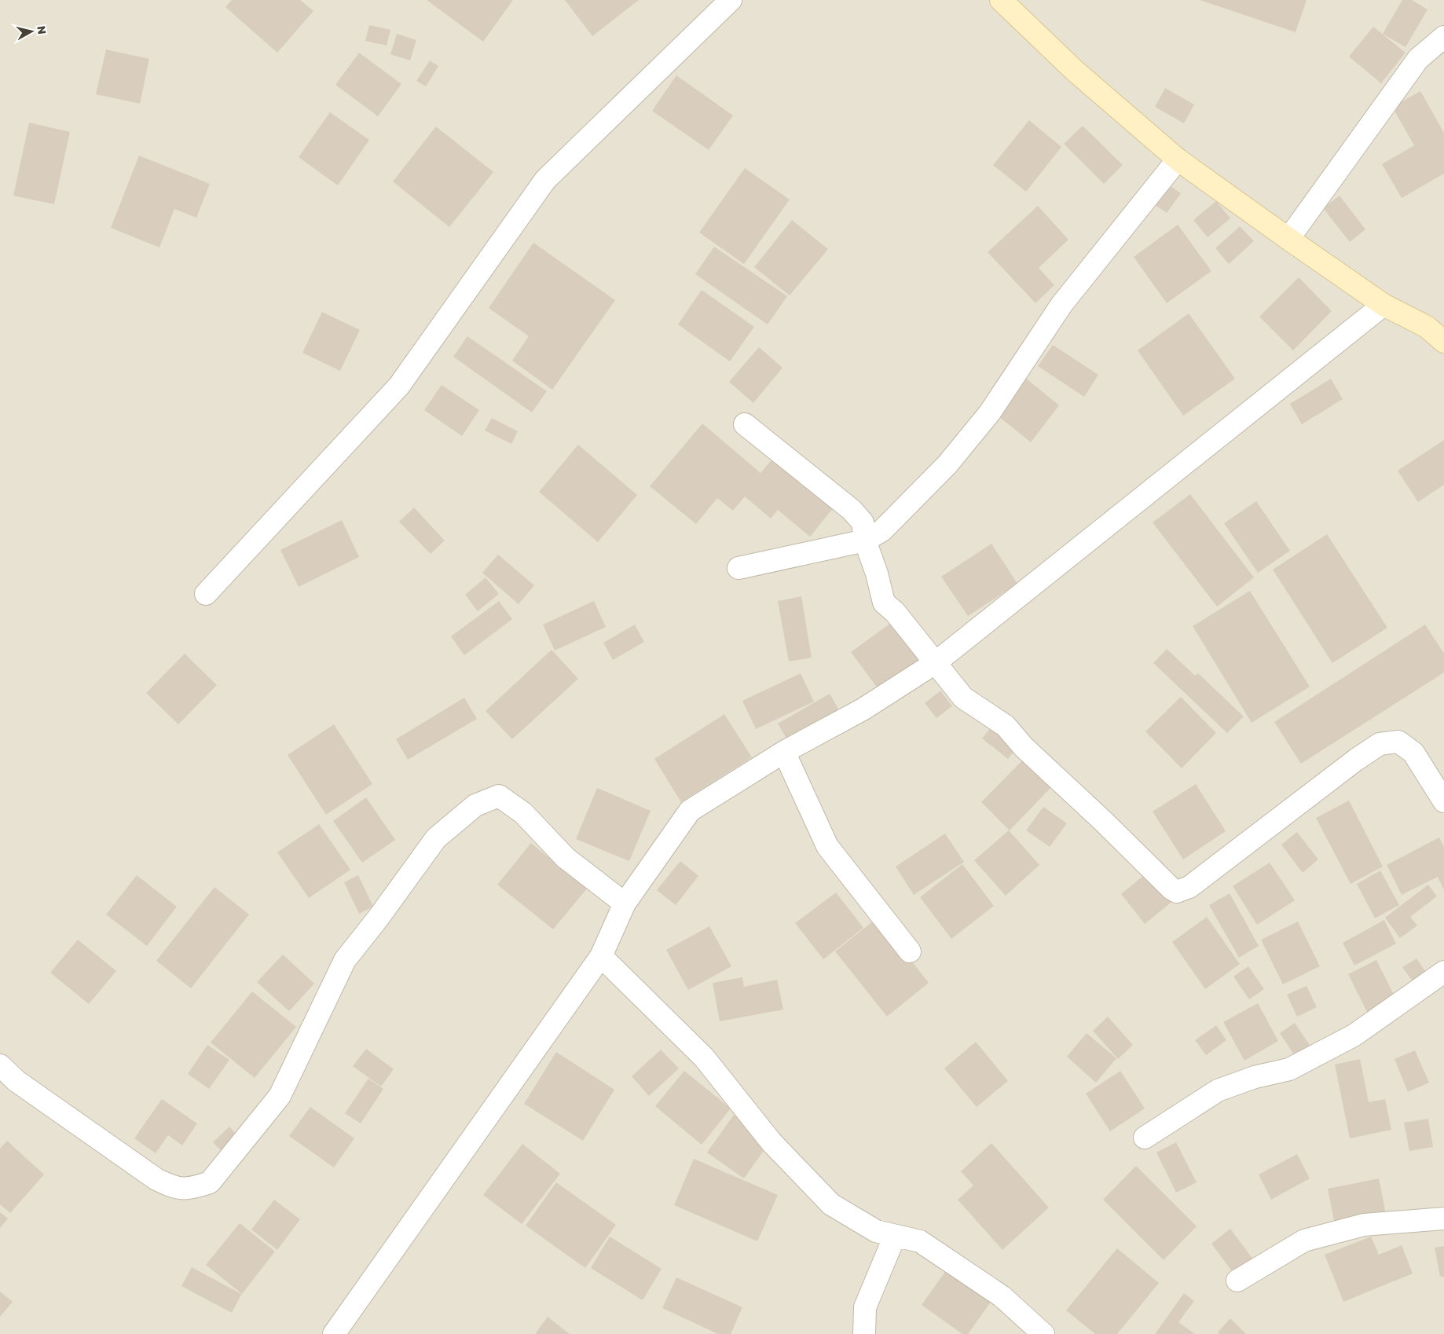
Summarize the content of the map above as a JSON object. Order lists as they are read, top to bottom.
{
  "north": "right"
}
